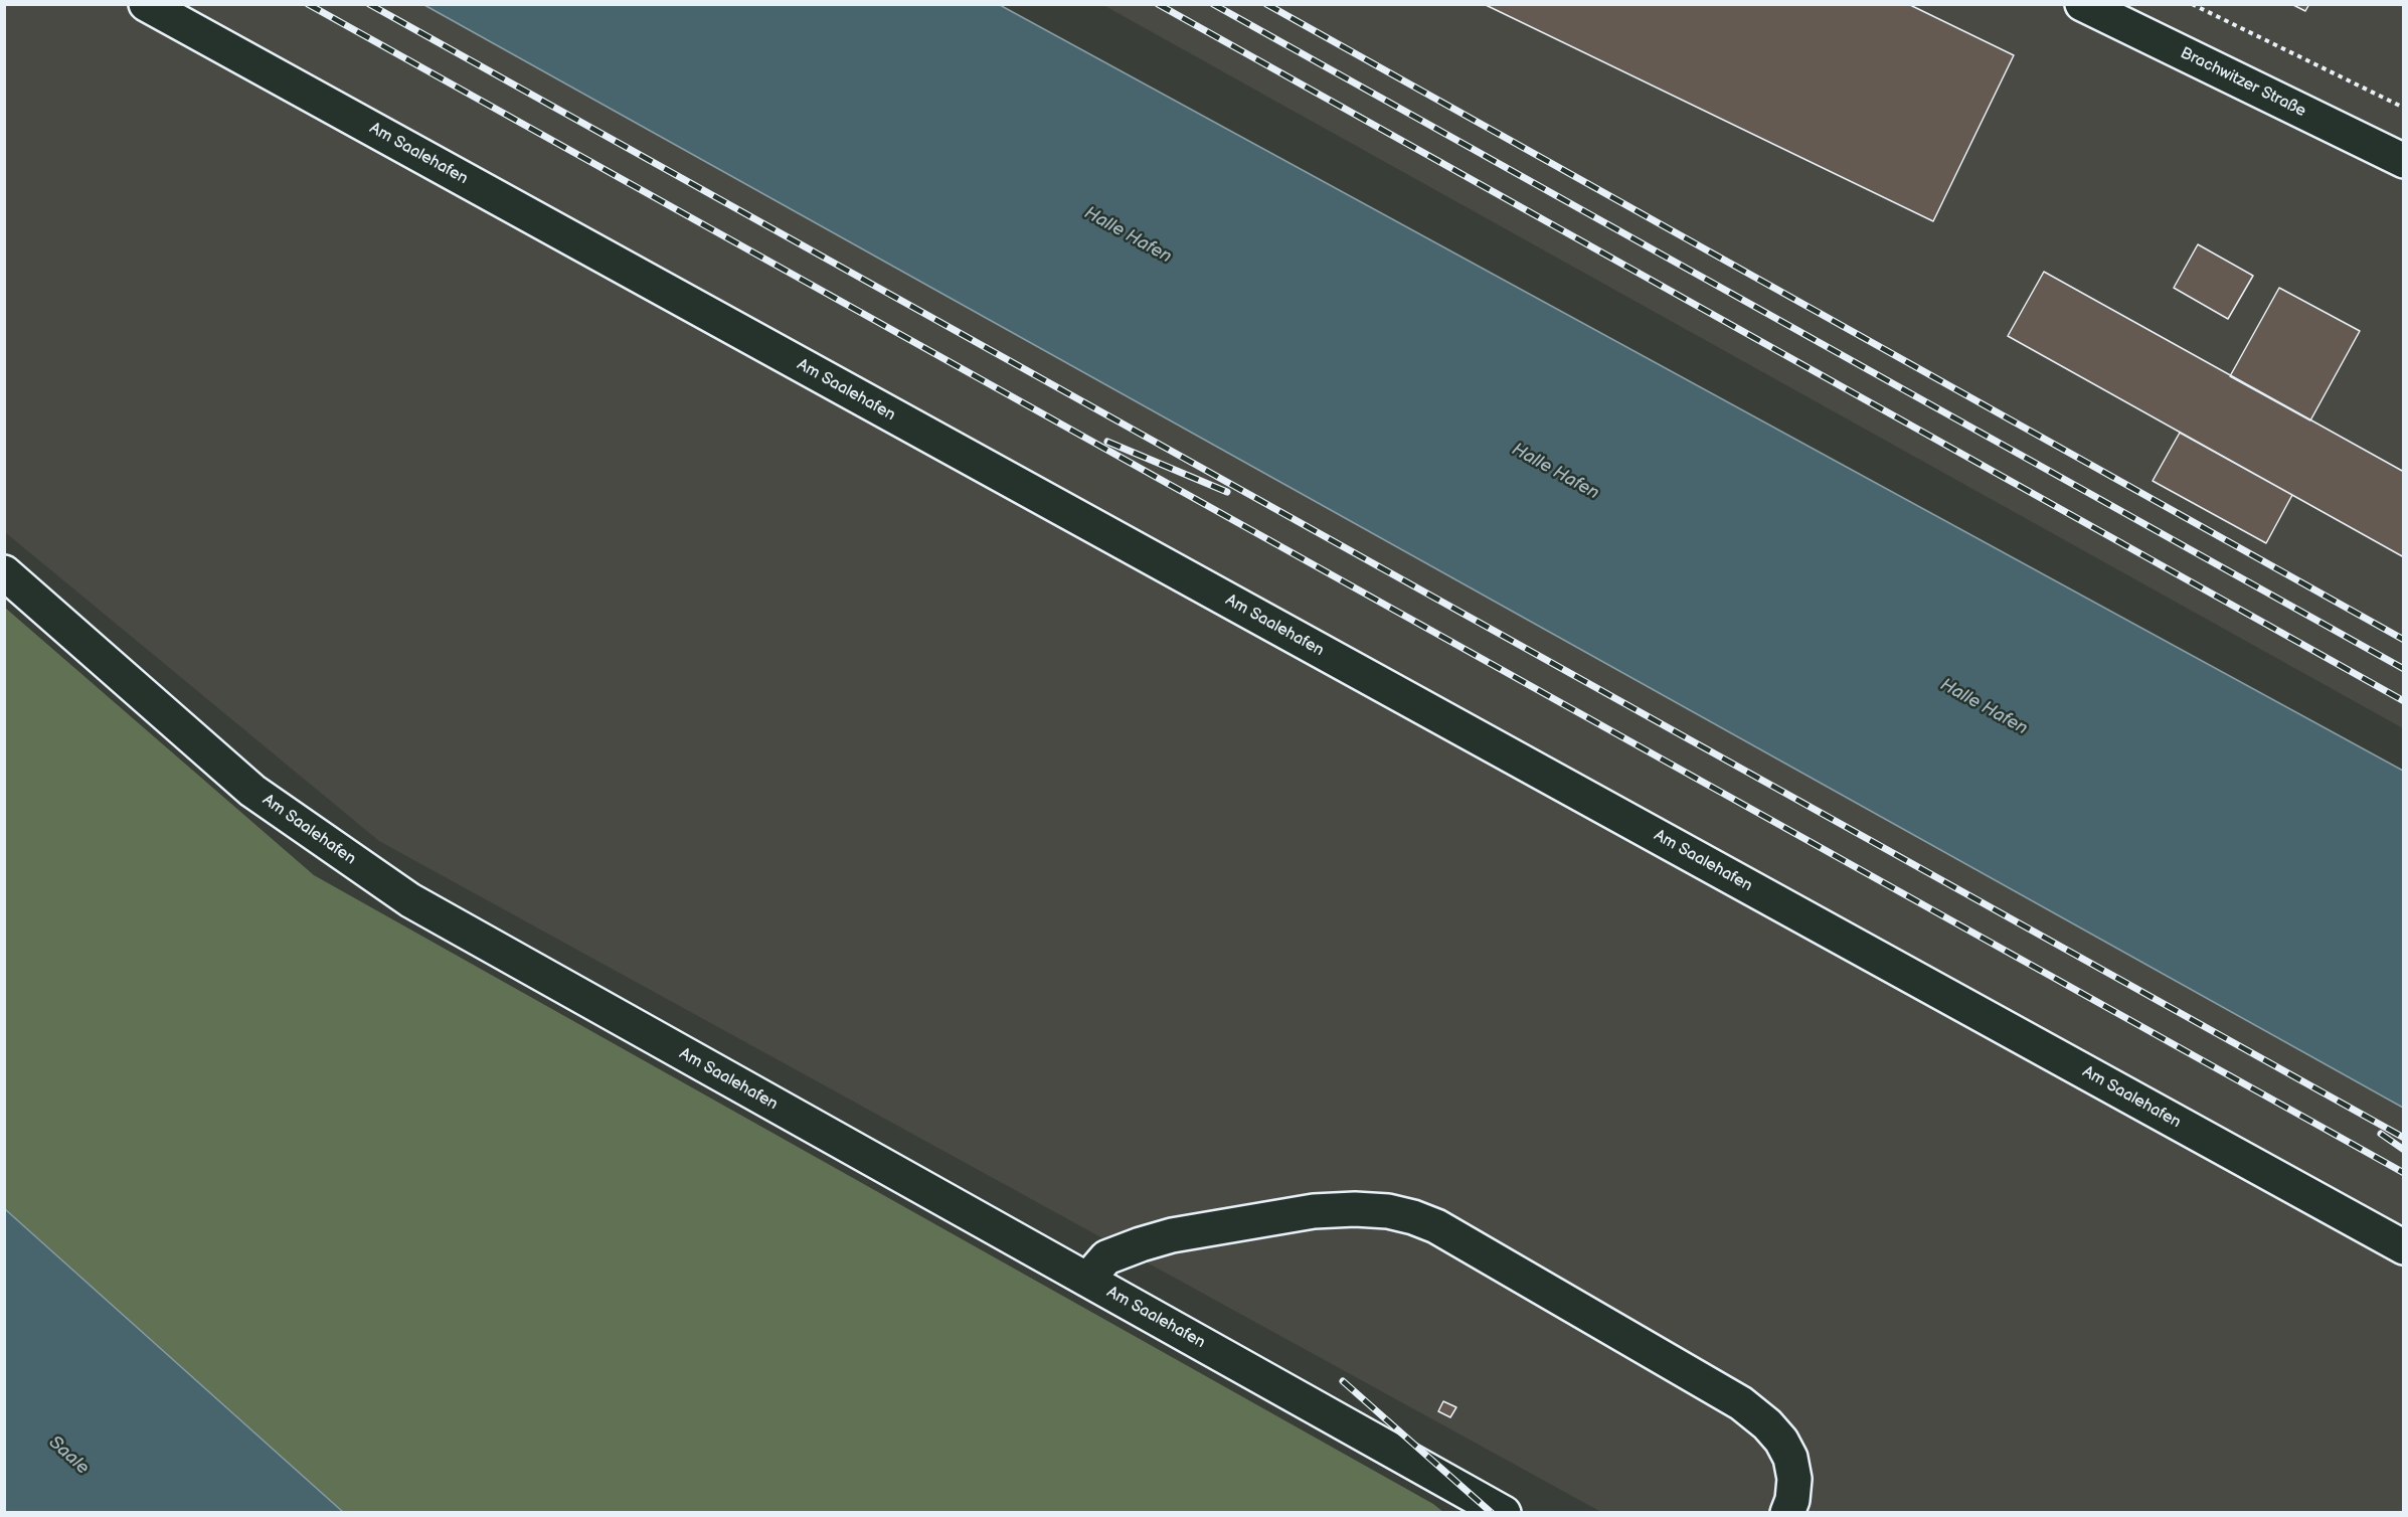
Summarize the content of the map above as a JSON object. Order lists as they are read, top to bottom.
{
  "streets": {
    "street": ["Brachwitzer Straße", "Am Saalehafen"]
  },
  "water": ["Halle Hafen", "Saale"]
}
